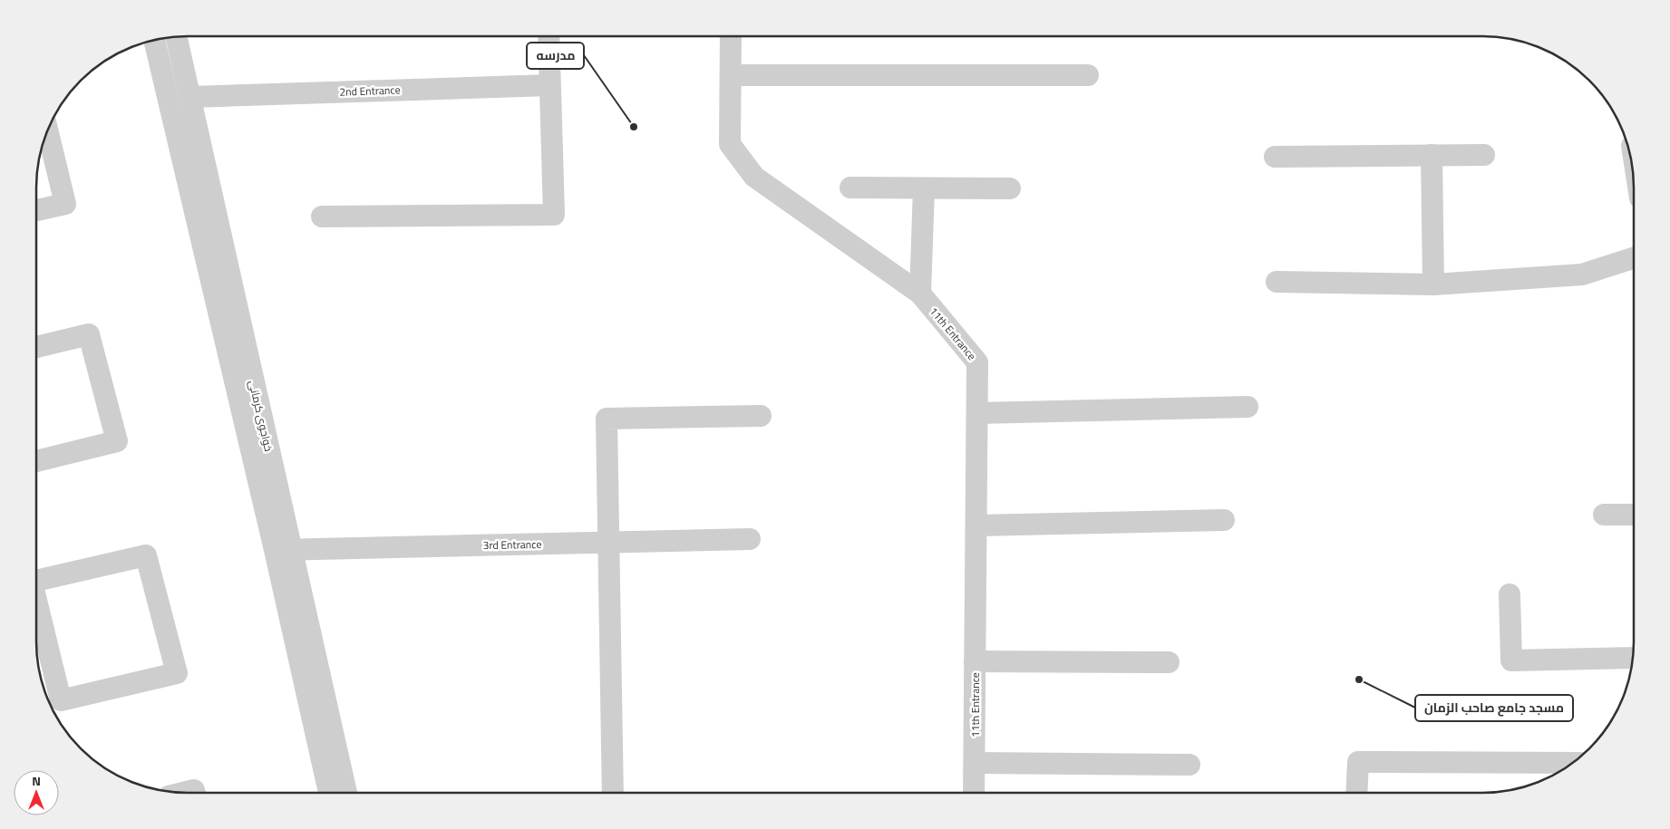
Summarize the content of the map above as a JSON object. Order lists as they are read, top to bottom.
{
  "streets": {
    "street": [
      "2nd Entrance",
      "11th Entrance",
      "خواجوی کرمانی",
      "3rd Entrance"
    ]
  },
  "crossings": [
    ["2nd Entrance", "خواجوی کرمانی"],
    ["خواجوی کرمانی", "3rd Entrance"]
  ],
  "places": ["مدرسه", "مسجد جامع صاحب الزمان"],
  "north": "top"
}
